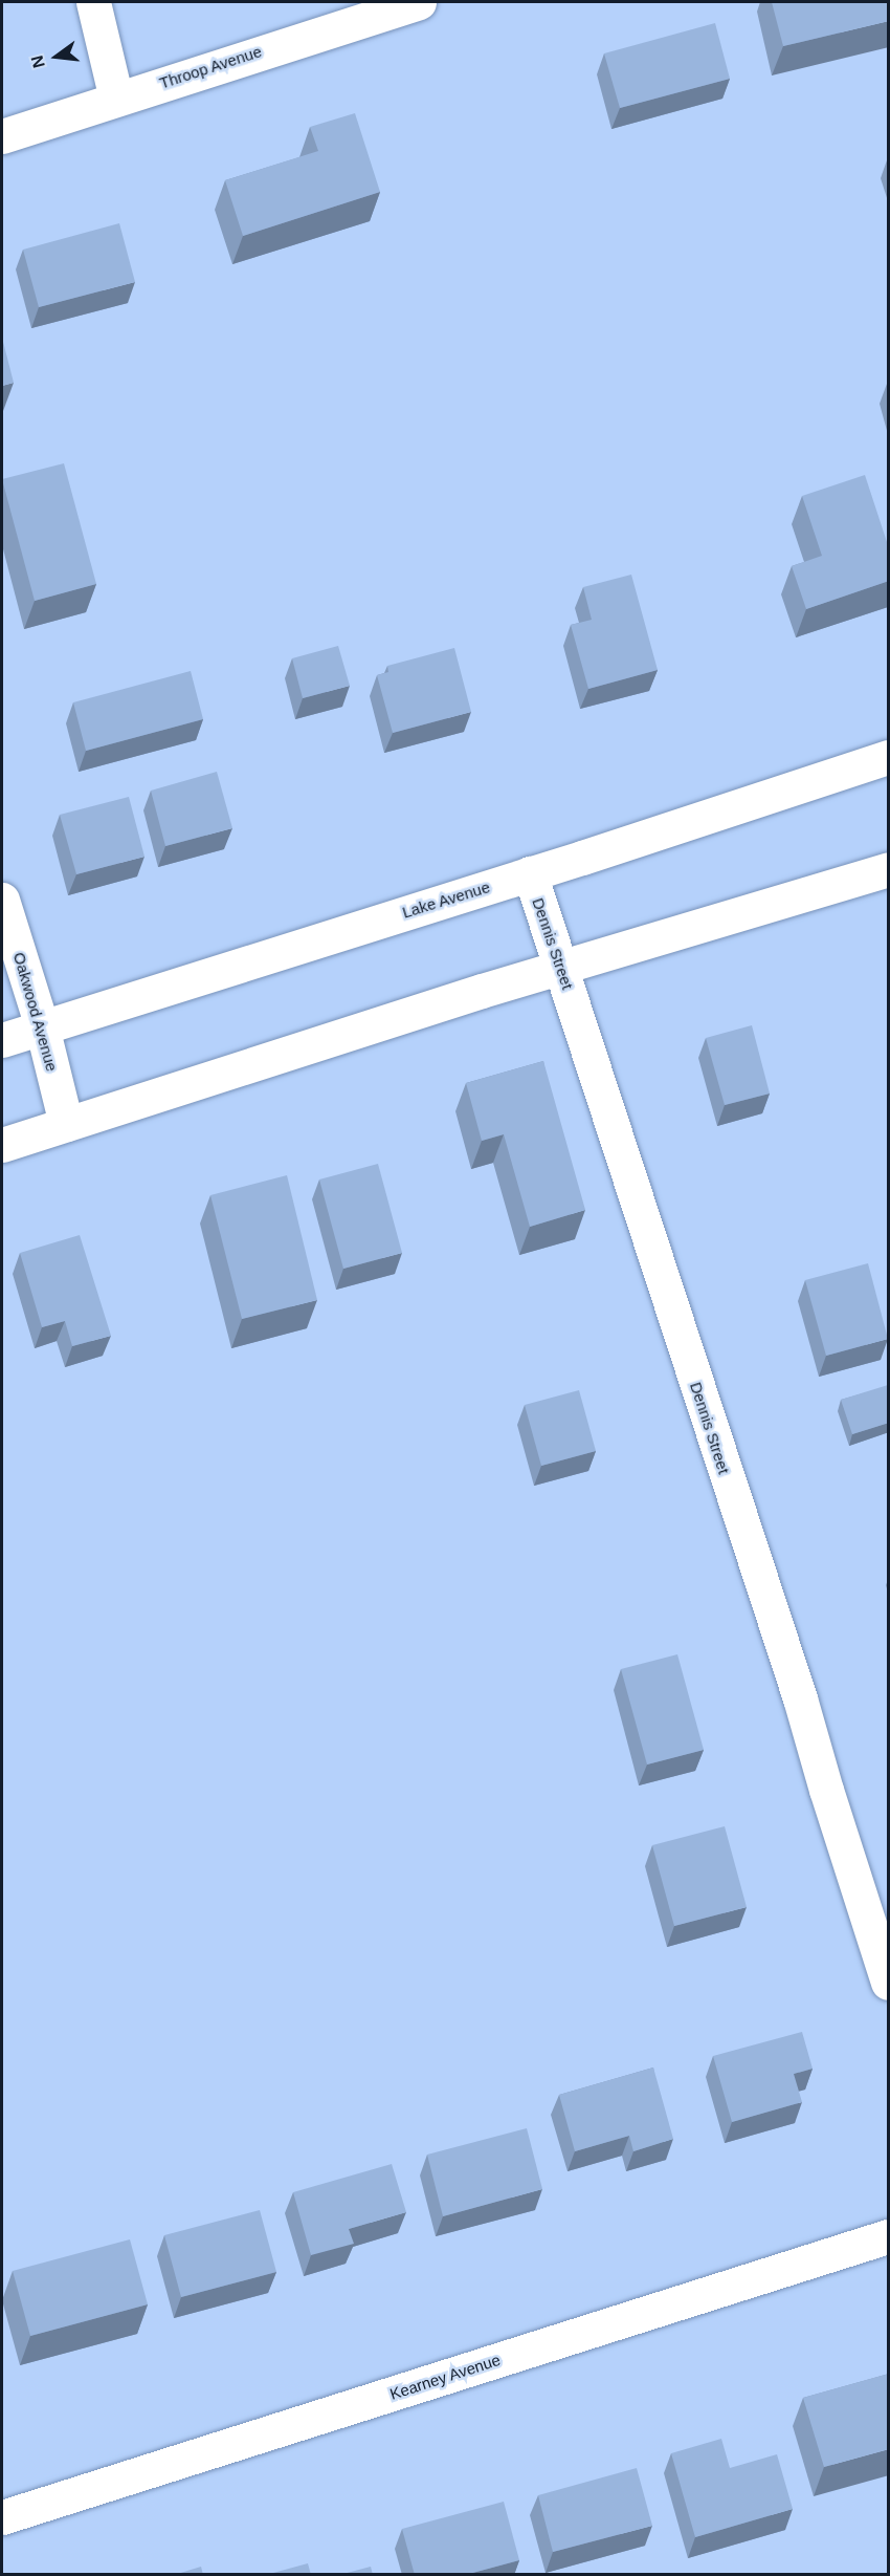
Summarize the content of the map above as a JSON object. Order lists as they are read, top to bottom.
{
  "streets": {
    "street": [
      "Throop Avenue",
      "Lake Avenue",
      "Dennis Street",
      "Oakwood Avenue",
      "Kearney Avenue"
    ]
  },
  "crossings": [
    ["Lake Avenue", "Dennis Street"],
    ["Lake Avenue", "Oakwood Avenue"]
  ],
  "north": "left"
}
